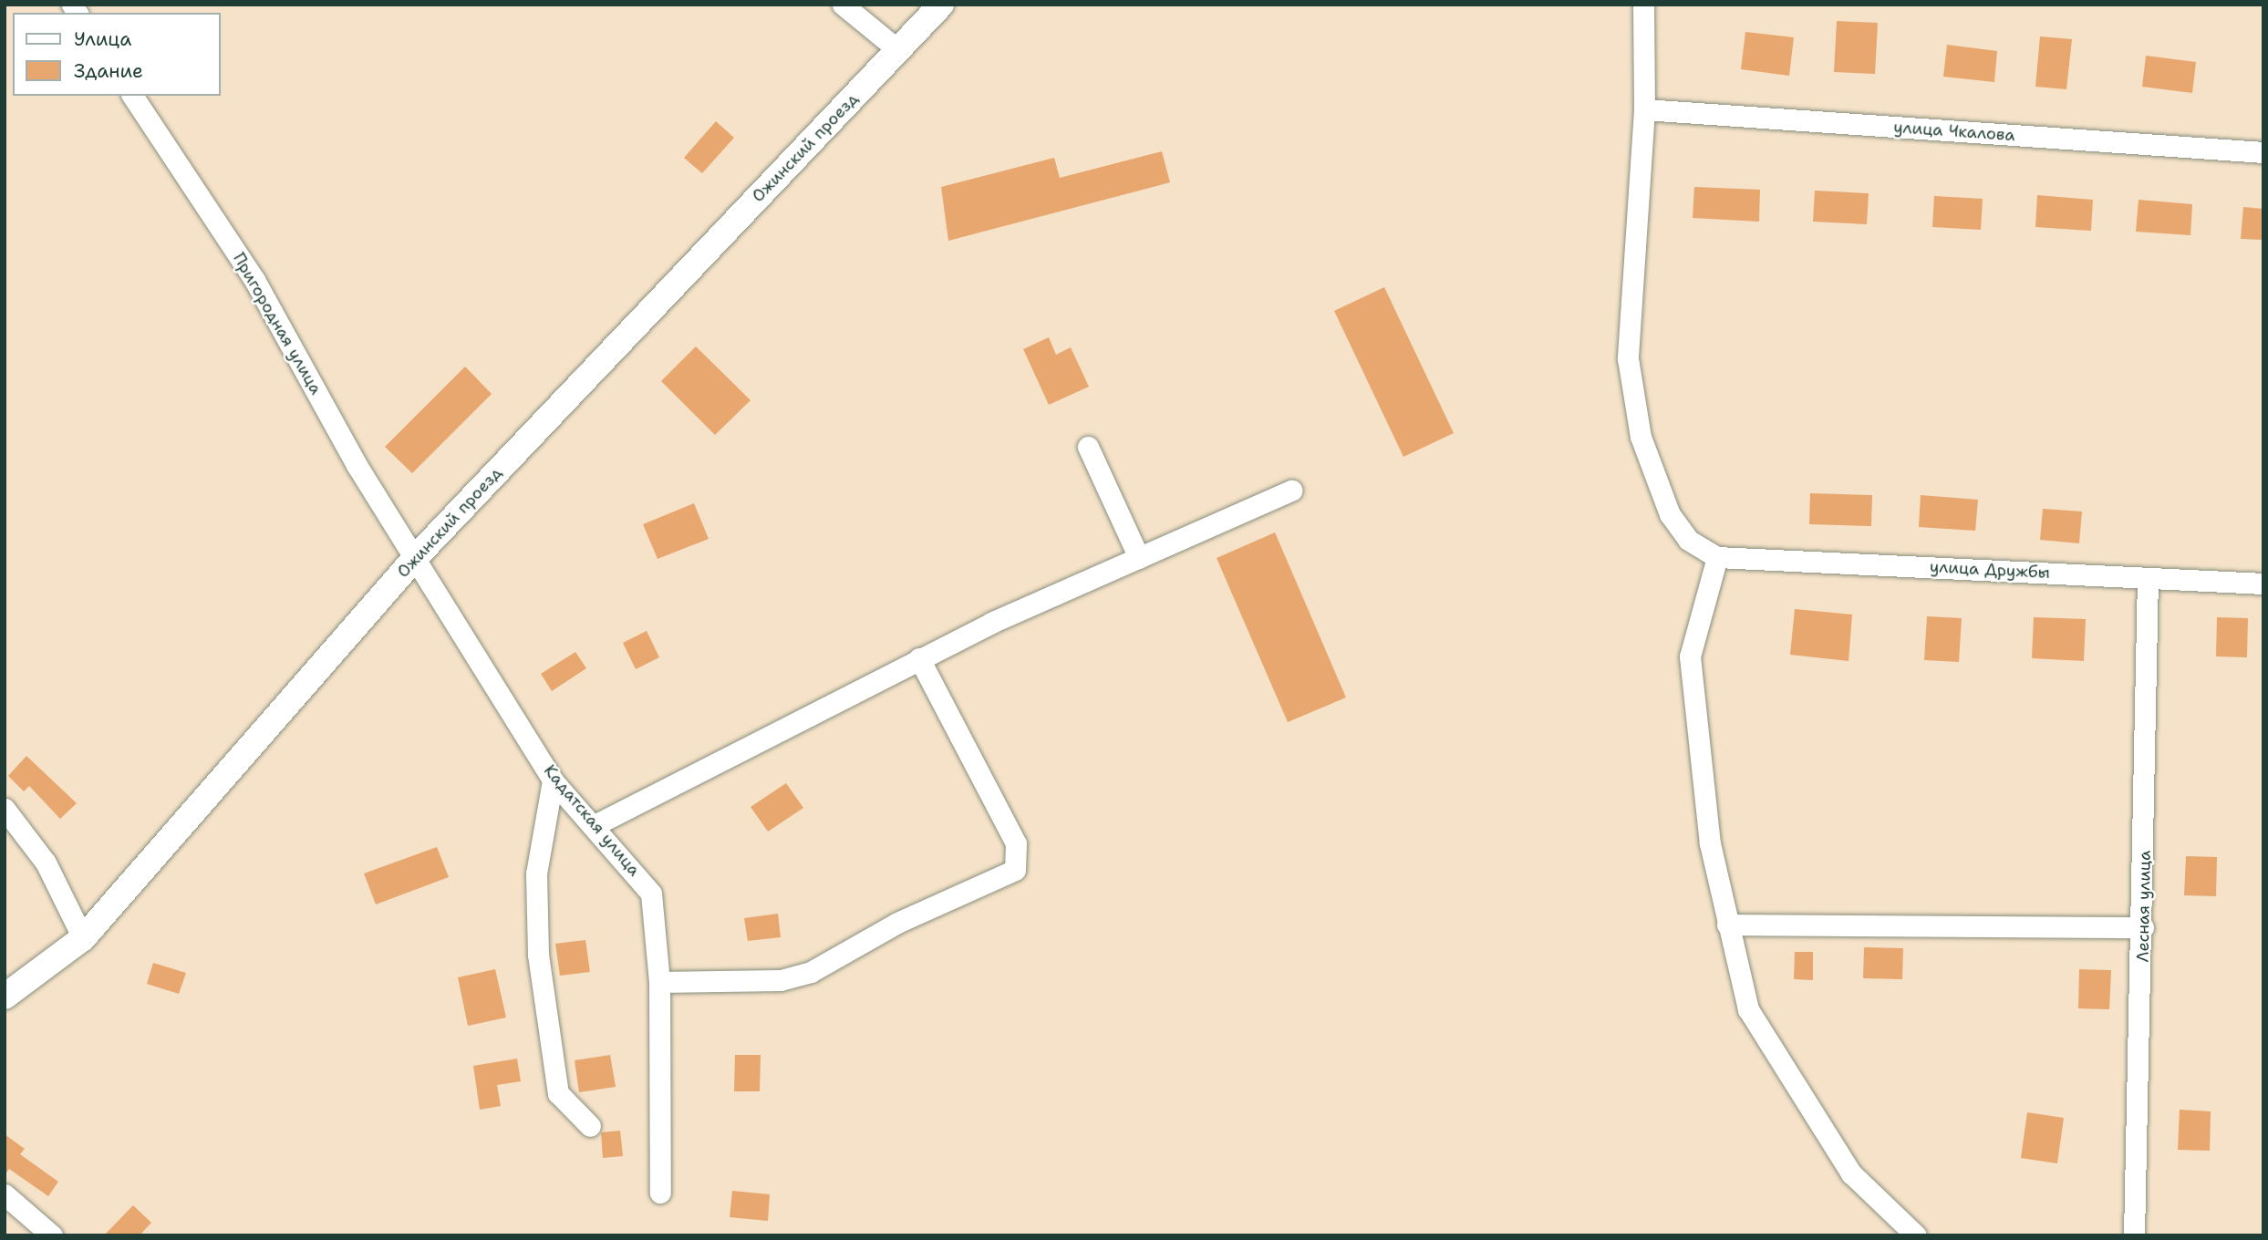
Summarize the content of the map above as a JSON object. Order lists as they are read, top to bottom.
{
  "streets": {
    "main road": ["Ожинский проезд"],
    "street": [
      "улица Чкалова",
      "Пригородная улица",
      "улица Дружбы",
      "Кадатская улица",
      "Лесная улица"
    ]
  },
  "crossings": [
    ["Ожинский проезд", "Пригородная улица"],
    ["Ожинский проезд", "Кадатская улица"],
    ["Пригородная улица", "Кадатская улица"],
    ["улица Дружбы", "Лесная улица"]
  ],
  "legend": ["Улица", "Здание"]
}
